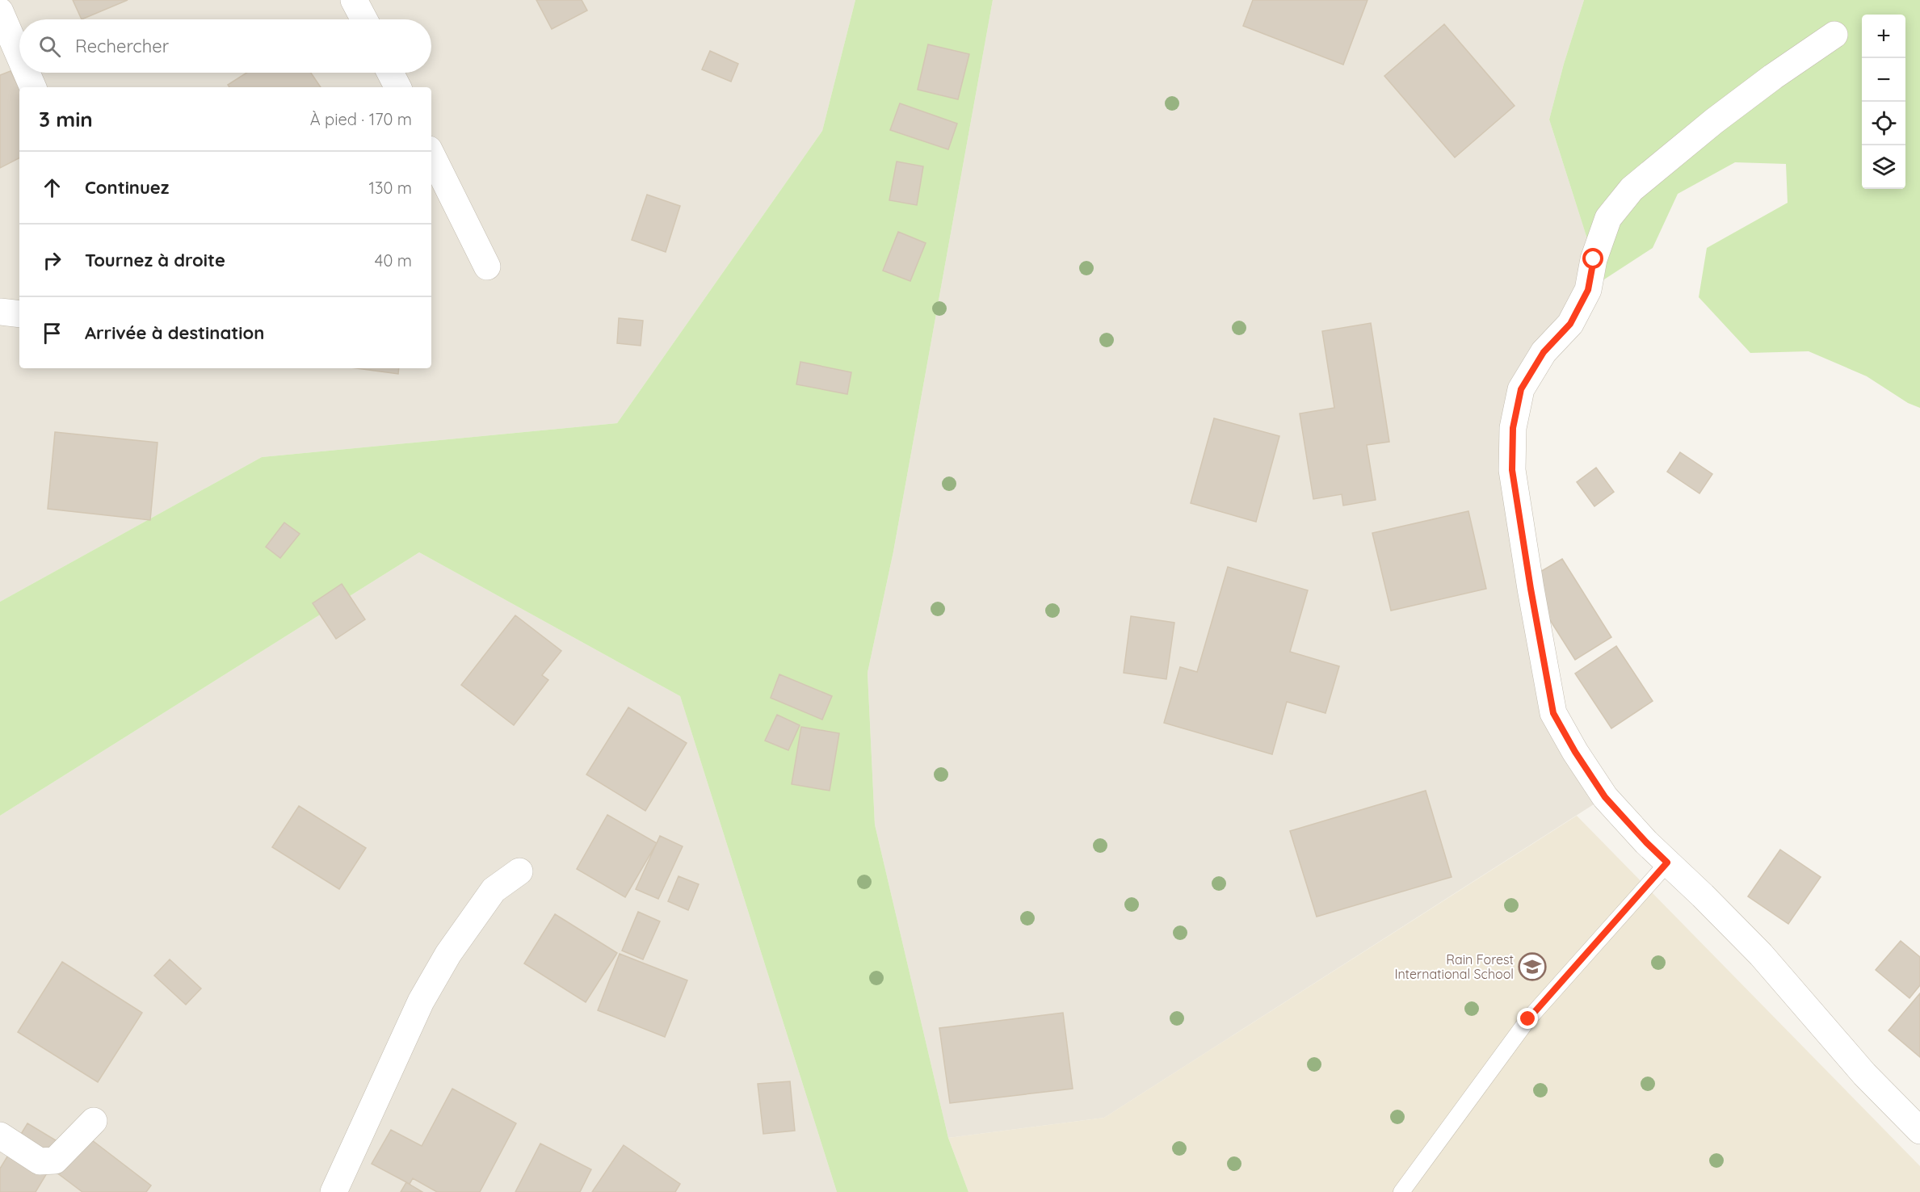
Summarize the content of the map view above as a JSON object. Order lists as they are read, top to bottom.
{
  "places": {
    "school or university": ["Rain Forest International School"]
  },
  "page": {
    "map_buttons": ["+", "−"],
    "search": "Rechercher",
    "heading": ["3 min", "À pied · 170 m"],
    "list": [
      ["Continuez", "130 m"],
      ["Tournez à droite", "40 m"],
      "Arrivée à destination"
    ]
  }
}
